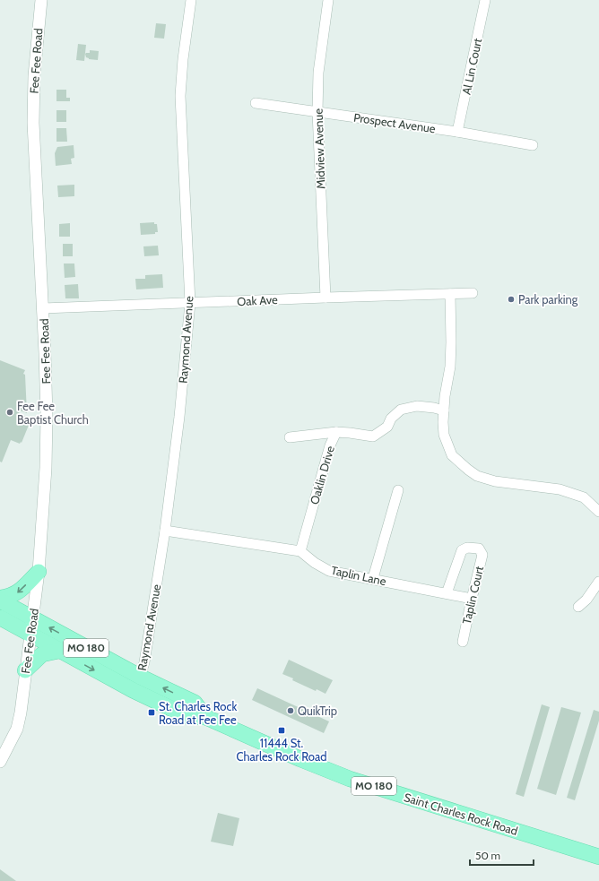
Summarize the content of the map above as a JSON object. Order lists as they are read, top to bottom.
{
  "streets": {
    "main road": ["MO 180", "Saint Charles Rock Road"],
    "street": [
      "Fee Fee Road",
      "Al Lin Court",
      "Prospect Avenue",
      "Midview Avenue",
      "Oak Ave",
      "Raymond Avenue",
      "Oaklin Drive",
      "Taplin Lane",
      "Taplin Court"
    ]
  },
  "crossings": [
    ["Fee Fee Road", "Oak Ave"],
    ["Fee Fee Road", "Saint Charles Rock Road"],
    ["Al Lin Court", "Prospect Avenue"],
    ["Prospect Avenue", "Midview Avenue"],
    ["Midview Avenue", "Oak Ave"],
    ["Oak Ave", "Raymond Avenue"],
    ["Raymond Avenue", "Taplin Lane"],
    ["Raymond Avenue", "Saint Charles Rock Road"],
    ["Oaklin Drive", "Taplin Lane"],
    ["Taplin Lane", "Taplin Court"]
  ],
  "places": {
    "other": ["Park parking", "Fee Fee Baptist Church", "QuikTrip"],
    "transit": ["St. Charles Rock Road at Fee Fee", "11444 St. Charles Rock Road"]
  },
  "scale_bar": "50 m"
}
